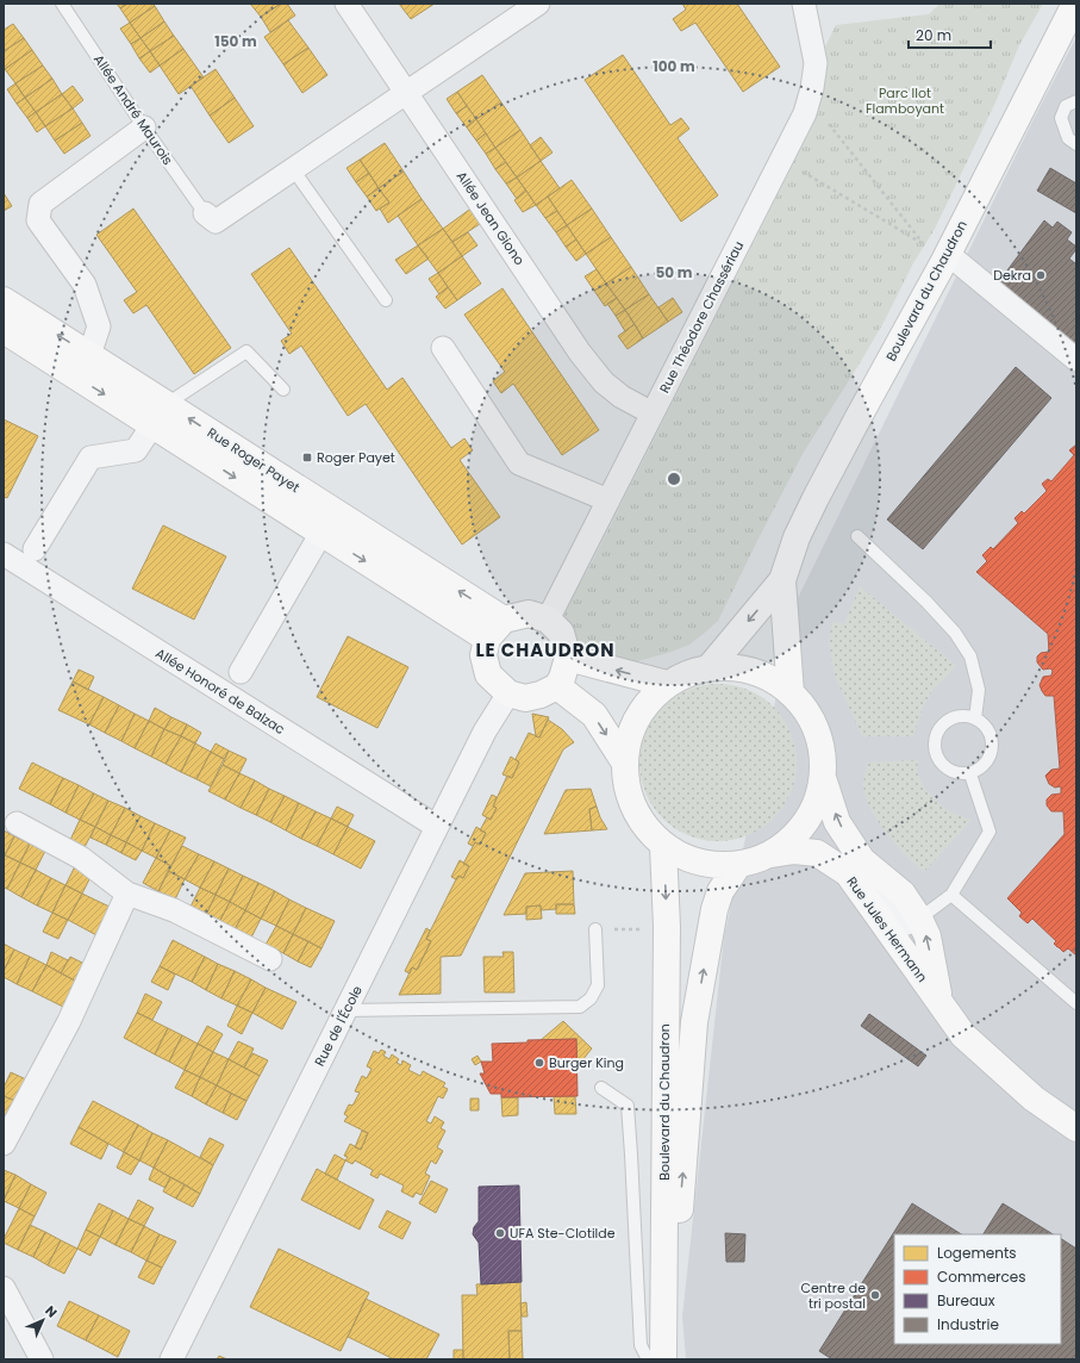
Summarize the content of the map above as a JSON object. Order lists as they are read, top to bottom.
{
  "streets": {
    "main road": ["Boulevard du Chaudron", "Rue Roger Payet", "Rue Jules Hermann"],
    "street": [
      "Allée Jean Giono",
      "Rue Théodore Chassériau",
      "Allée Honoré de Balzac",
      "Rue de l'École"
    ],
    "lane": ["Allée André Maurois"]
  },
  "crossings": [
    ["Allée Jean Giono", "Rue Théodore Chassériau"],
    ["Rue Théodore Chassériau", "Rue Roger Payet"],
    ["Rue Théodore Chassériau", "Rue de l'École"],
    ["Rue Roger Payet", "Rue de l'École"],
    ["Allée Honoré de Balzac", "Rue de l'École"]
  ],
  "districts": ["LE CHAUDRON"],
  "parks": ["Parc Ilot Flamboyant"],
  "places": {
    "other": [
      "Dekra",
      "Burger King",
      "UFA Ste-Clotilde",
      "Centre de tri postal"
    ],
    "transit": ["Roger Payet"]
  },
  "legend": [
    "Logements",
    "Commerces",
    "Bureaux",
    "Industrie"
  ],
  "scale_bar": "20 m",
  "north": "top right",
  "rings": ["150 m", "100 m", "50 m"]
}
